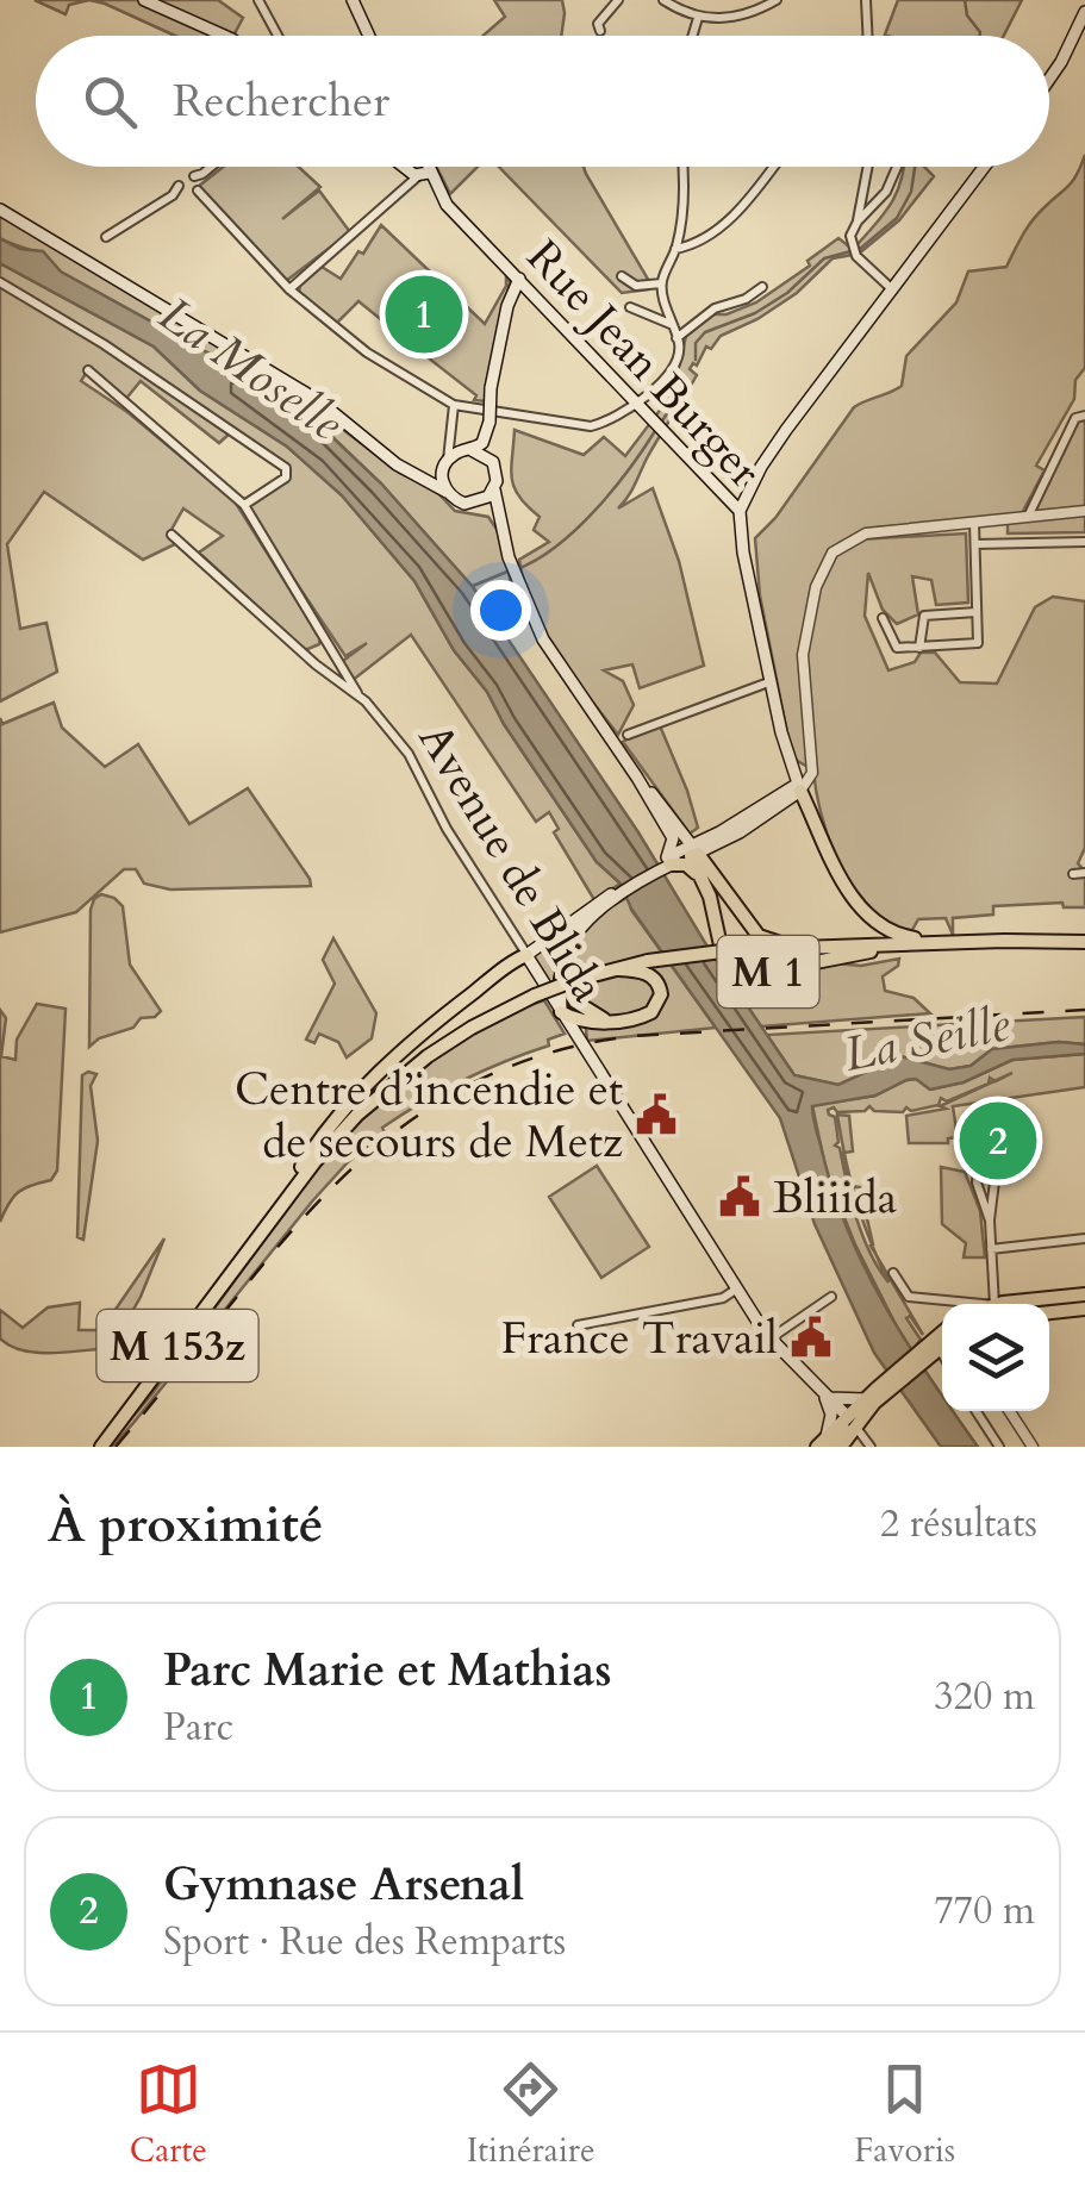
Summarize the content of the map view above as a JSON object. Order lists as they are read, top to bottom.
{
  "streets": {
    "main road": [
      "Rue Jean Burger",
      "Avenue de Blida",
      "M 1",
      "M 153z"
    ]
  },
  "crossings": [
    ["M 1", "M 153z"]
  ],
  "water": ["La Moselle", "La Seille"],
  "places": {
    "public building": ["Centre d’incendie et de secours de Metz", "Bliiida", "France Travail"]
  },
  "page": {
    "search": "Rechercher",
    "pins": ["1", "2"],
    "heading": ["À proximité", "2 résultats"],
    "list": [
      {
        "mark": "1",
        "name": "Parc Marie et Mathias",
        "note": "Parc",
        "value": "320 m"
      },
      {
        "mark": "2",
        "name": "Gymnase Arsenal",
        "note": "Sport · Rue des Remparts",
        "value": "770 m"
      }
    ],
    "nav": ["Carte", "Itinéraire", "Favoris"]
  }
}
